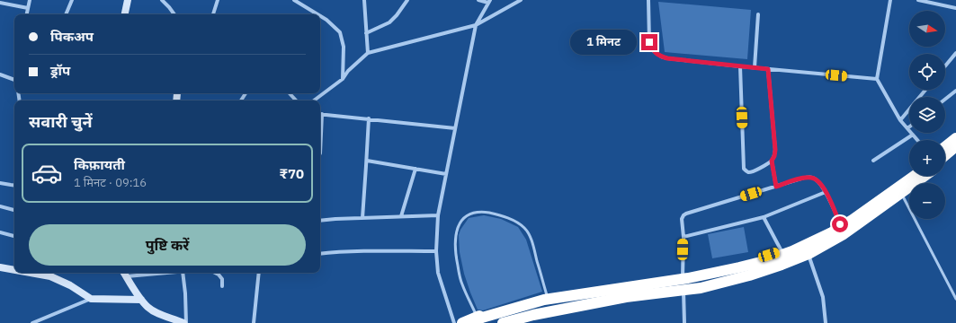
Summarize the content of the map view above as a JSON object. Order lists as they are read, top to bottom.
{
  "north": "right",
  "page": {
    "map_buttons": ["+", "−"],
    "banner": ["पिकअप", "ड्रॉप"],
    "bubble": "1 मिनट",
    "heading": "सवारी चुनें",
    "list": [
      {
        "name": "किफ़ायती",
        "note": "1 मिनट · 09:16",
        "value": "₹70"
      }
    ],
    "buttons": "पुष्टि करें"
  }
}
